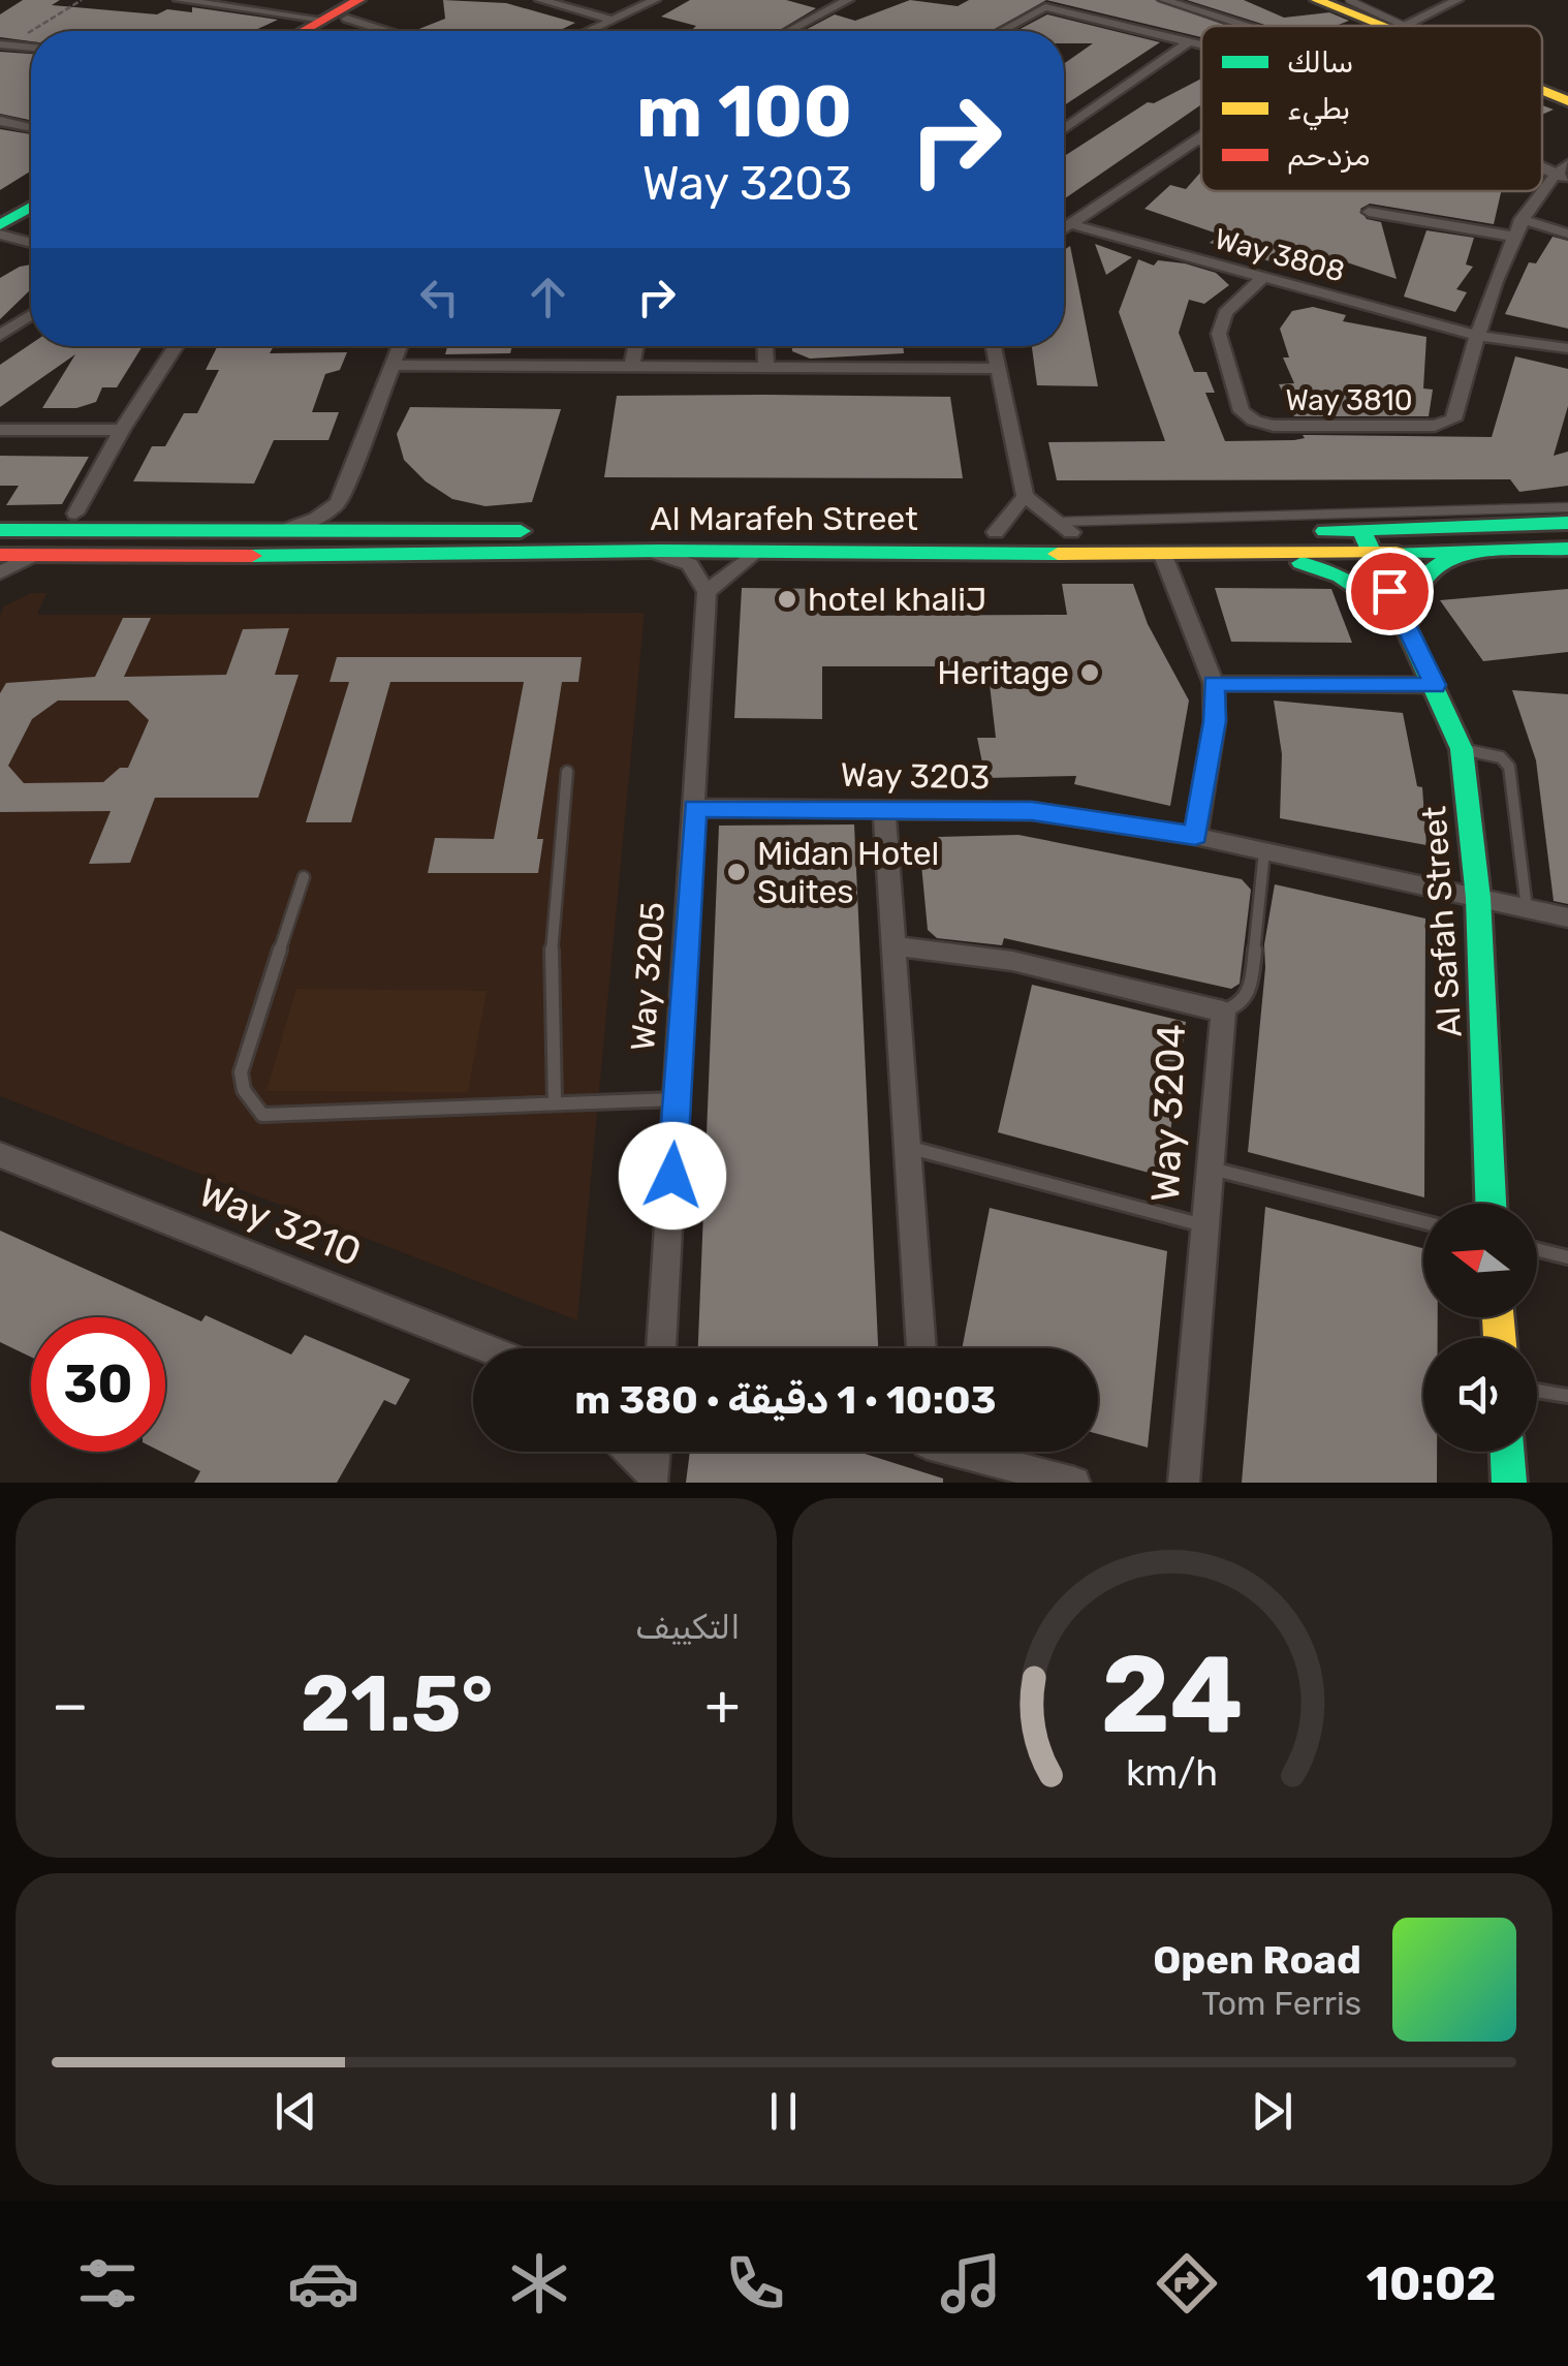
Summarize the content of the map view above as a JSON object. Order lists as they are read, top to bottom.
{
  "streets": {
    "main road": ["Al Marafeh Street", "Al Safah Street"],
    "street": [
      "Way 3808",
      "Way 3810",
      "Way 3203",
      "Way 3205",
      "Way 3204",
      "Way 3210"
    ]
  },
  "crossings": [
    ["Way 3808", "Way 3810"],
    ["Al Marafeh Street", "Al Safah Street"],
    ["Way 3203", "Al Safah Street"],
    ["Way 3203", "Way 3205"]
  ],
  "places": ["hotel khaliJ", "Heritage", "Midan Hotel Suites"],
  "legend": ["سالك", "بطيء", "مزدحم"],
  "north": "left",
  "page": {
    "turn": ["100 m", "Way 3203"],
    "limit": "30",
    "trip": "10:03 · 1 دقيقة · 380 m",
    "tile": "التكييف",
    "heat": ["−", "21.5°", "+"],
    "song": ["Open Road", "Tom Ferris"],
    "tabs": "10:02",
    "gauge": ["24", "km/h"]
  }
}
